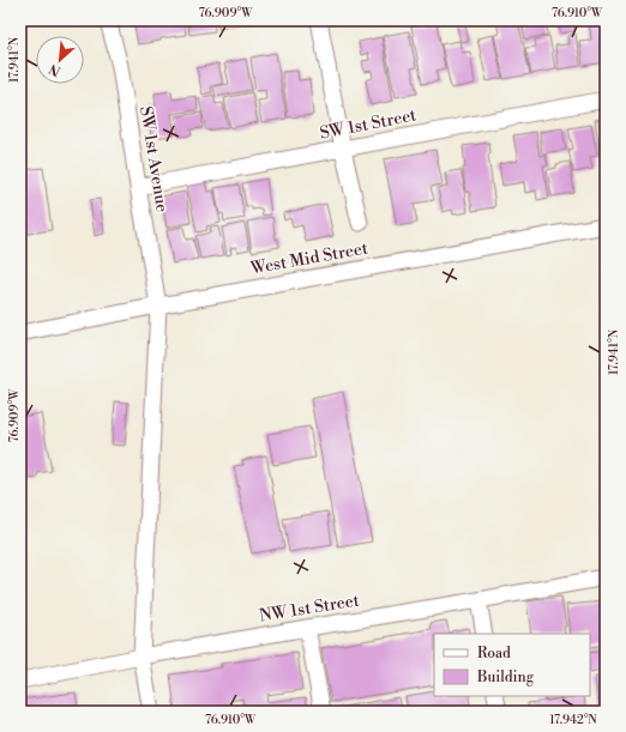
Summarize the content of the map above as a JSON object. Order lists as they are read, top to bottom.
{
  "streets": {
    "street": [
      "SW 1st Street",
      "SW 1st Avenue",
      "West Mid Street",
      "NW 1st Street"
    ]
  },
  "crossings": [
    ["SW 1st Street", "SW 1st Avenue"],
    ["SW 1st Avenue", "West Mid Street"],
    ["SW 1st Avenue", "NW 1st Street"]
  ],
  "legend": ["Road", "Building"],
  "north": "bottom left",
  "coordinates": [
    "76.909°W",
    "76.910°W",
    "17.941°N",
    "17.942°N"
  ]
}
